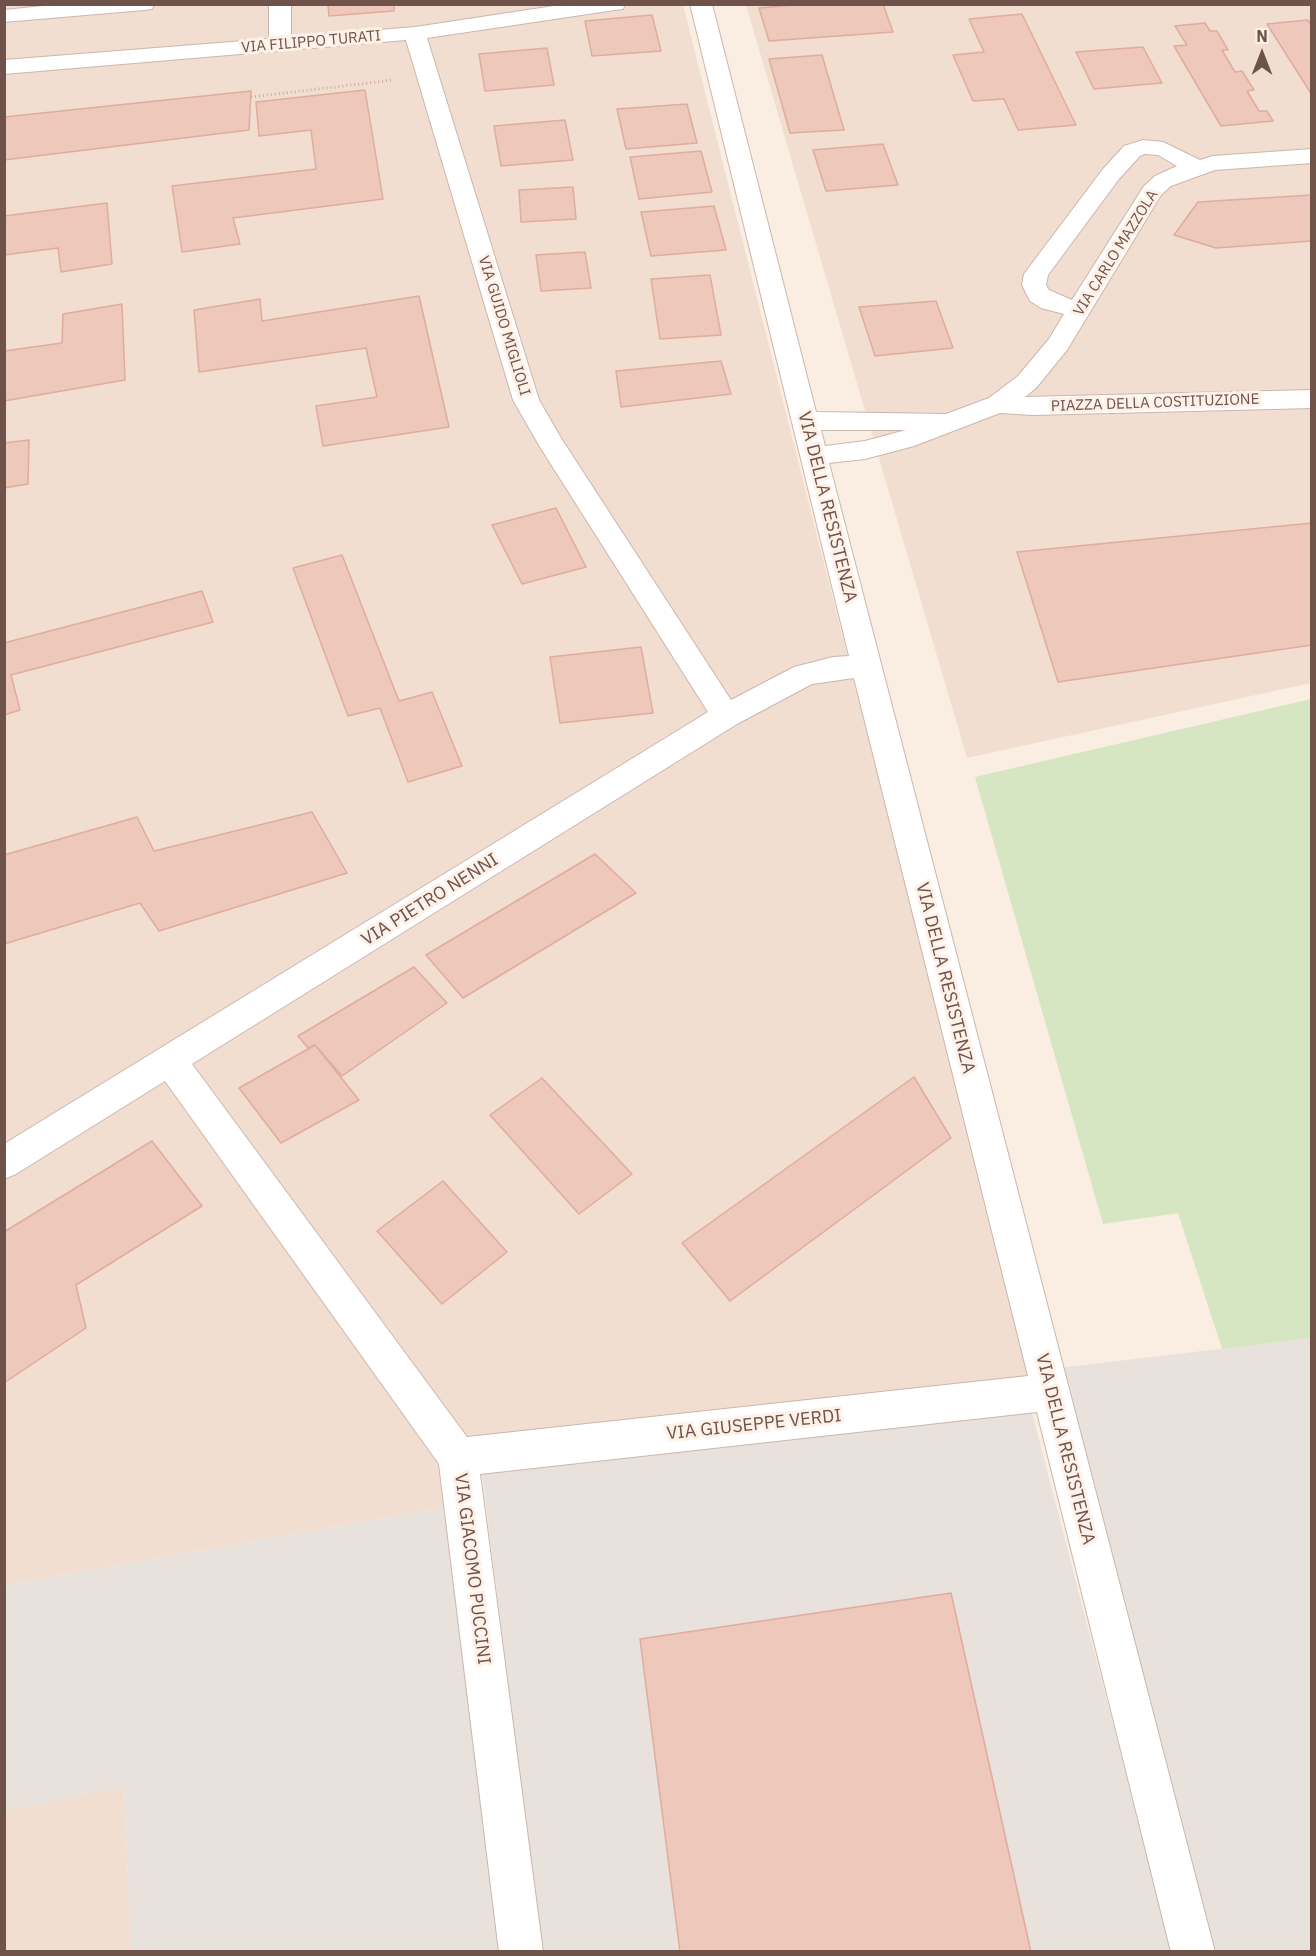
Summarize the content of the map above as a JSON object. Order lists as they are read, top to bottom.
{
  "streets": {
    "street": [
      "VIA FILIPPO TURATI",
      "VIA CARLO MAZZOLA",
      "VIA GUIDO MIGLIOLI",
      "PIAZZA DELLA COSTITUZIONE",
      "VIA DELLA RESISTENZA",
      "VIA PIETRO NENNI",
      "VIA GIUSEPPE VERDI",
      "VIA GIACOMO PUCCINI"
    ]
  },
  "crossings": [
    ["VIA FILIPPO TURATI", "VIA GUIDO MIGLIOLI"],
    ["VIA CARLO MAZZOLA", "PIAZZA DELLA COSTITUZIONE"],
    ["VIA CARLO MAZZOLA", "VIA DELLA RESISTENZA"],
    ["VIA GUIDO MIGLIOLI", "VIA PIETRO NENNI"],
    ["VIA DELLA RESISTENZA", "VIA PIETRO NENNI"],
    ["VIA DELLA RESISTENZA", "VIA GIUSEPPE VERDI"],
    ["VIA PIETRO NENNI", "VIA GIACOMO PUCCINI"],
    ["VIA GIUSEPPE VERDI", "VIA GIACOMO PUCCINI"]
  ],
  "north": "top"
}
